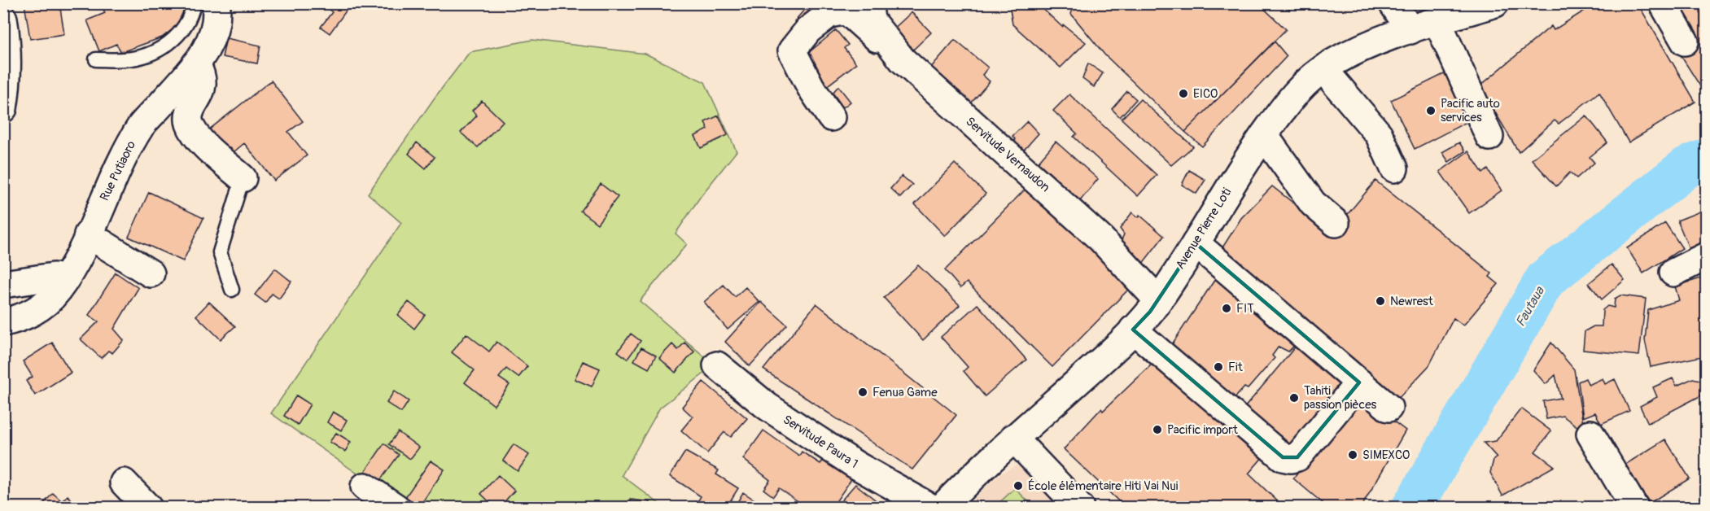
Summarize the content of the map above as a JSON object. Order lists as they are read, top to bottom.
{
  "streets": {
    "street": [
      "Servitude Vernaudon",
      "Rue Putiaoro",
      "Avenue Pierre Loti",
      "Servitude Paura 1"
    ]
  },
  "crossings": [
    ["Servitude Vernaudon", "Avenue Pierre Loti"]
  ],
  "water": ["Fautaua"],
  "places": [
    "EICO",
    "Pacific auto services",
    "Newrest",
    "FIT",
    "Fit",
    "Fenua Game",
    "Tahiti passion pièces",
    "Pacific import",
    "SIMEXCO",
    "École élémentaire Hiti Vai Nui"
  ]
}
